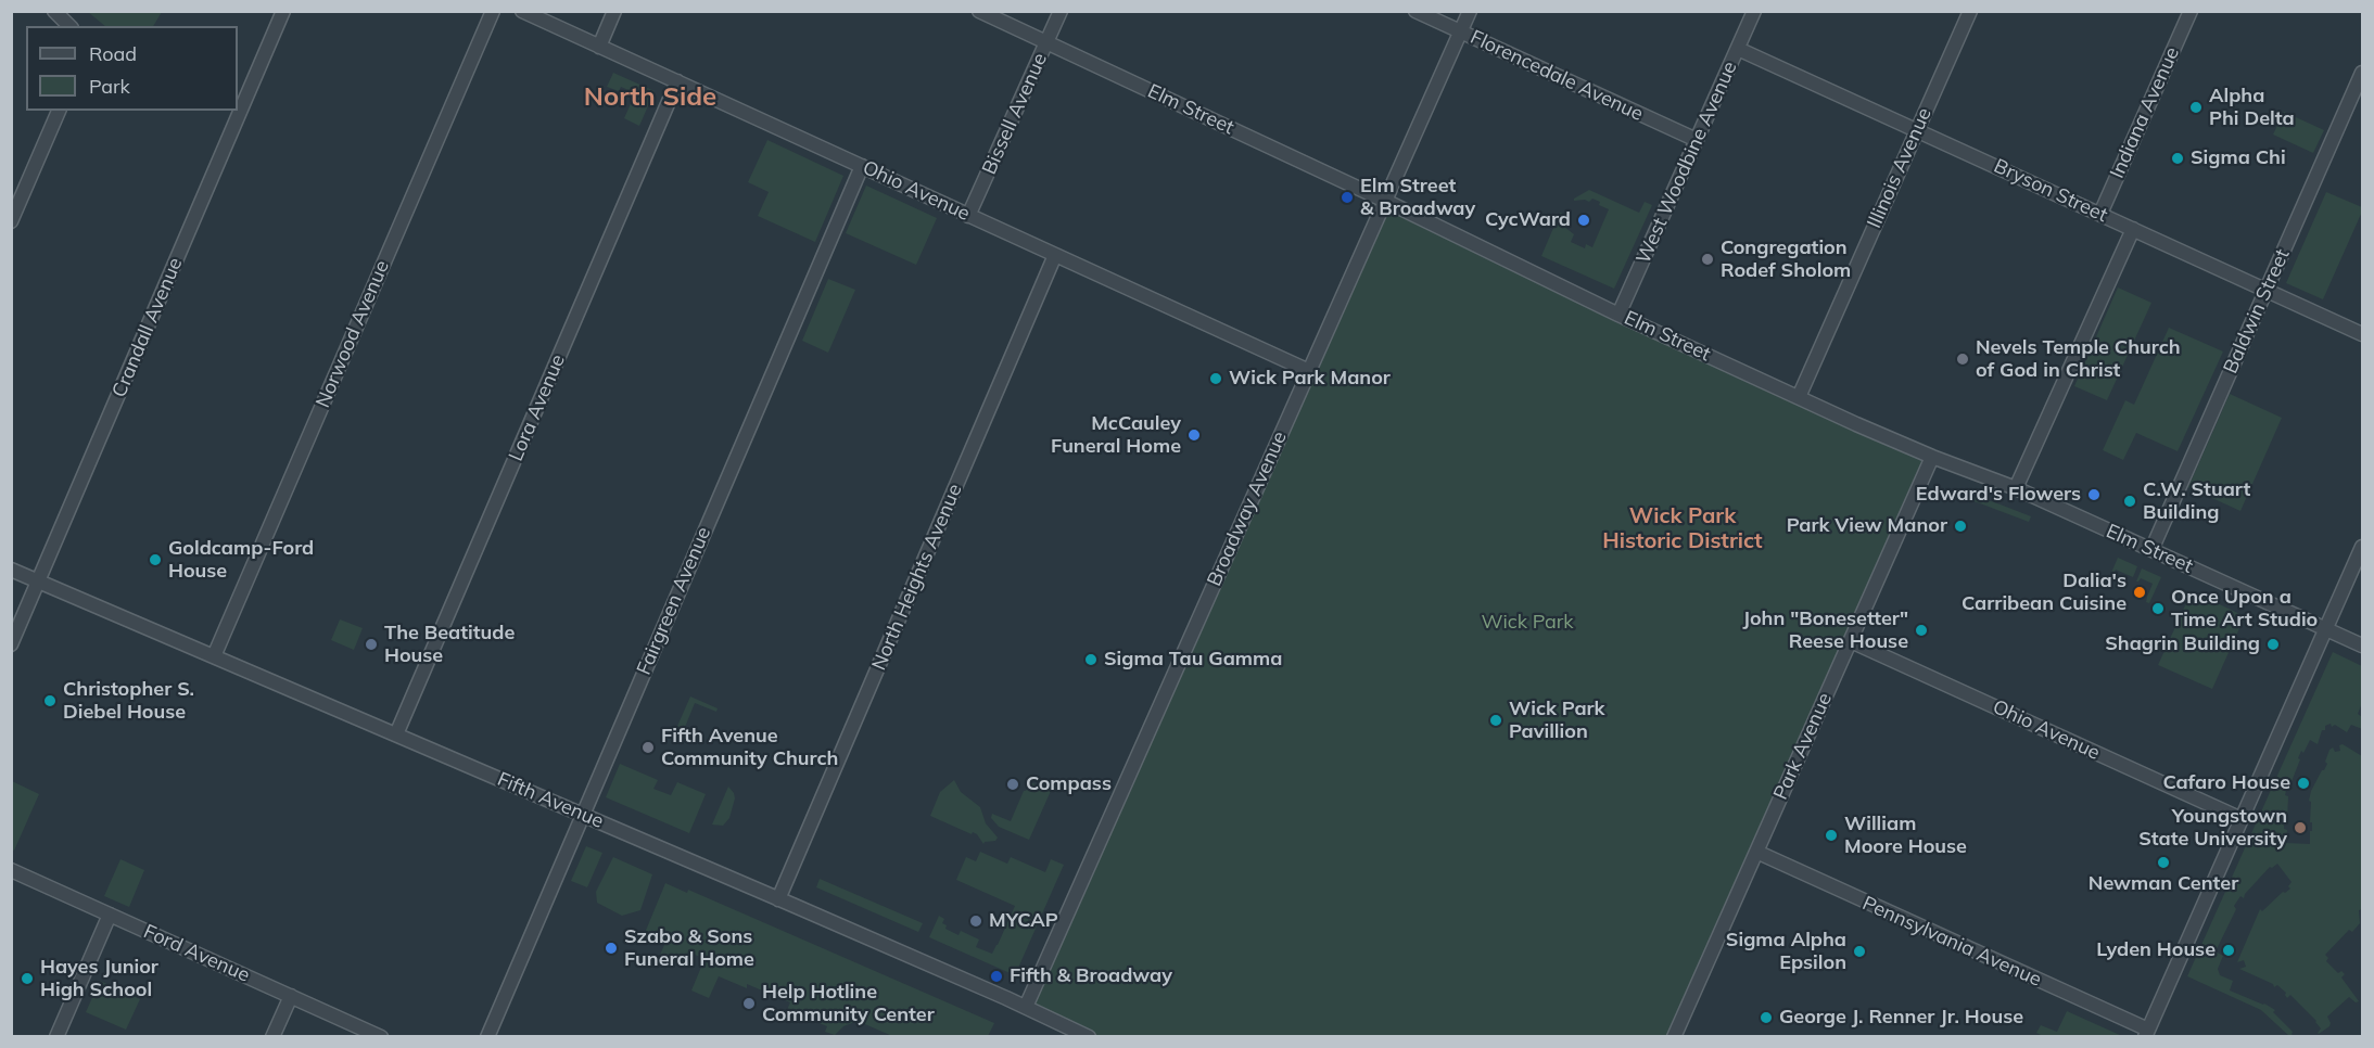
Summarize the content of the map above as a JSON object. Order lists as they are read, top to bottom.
{
  "streets": {
    "street": [
      "Florencedale Avenue",
      "Elm Street",
      "Indiana Avenue",
      "Bissell Avenue",
      "West Woodbine Avenue",
      "Illinois Avenue",
      "Ohio Avenue",
      "Bryson Street",
      "Baldwin Street",
      "Crandall Avenue",
      "Norwood Avenue",
      "Lora Avenue",
      "Broadway Avenue",
      "North Heights Avenue",
      "Fairgreen Avenue",
      "Park Avenue",
      "Fifth Avenue",
      "Pennsylvania Avenue",
      "Ford Avenue"
    ]
  },
  "crossings": [
    ["Florencedale Avenue", "West Woodbine Avenue"],
    ["Florencedale Avenue", "Broadway Avenue"],
    ["Elm Street", "Bissell Avenue"],
    ["Elm Street", "West Woodbine Avenue"],
    ["Elm Street", "Illinois Avenue"],
    ["Elm Street", "Baldwin Street"],
    ["Elm Street", "Broadway Avenue"],
    ["Elm Street", "Park Avenue"],
    ["Indiana Avenue", "Bryson Street"],
    ["Bissell Avenue", "Ohio Avenue"],
    ["West Woodbine Avenue", "Bryson Street"],
    ["Illinois Avenue", "Bryson Street"],
    ["Ohio Avenue", "Lora Avenue"],
    ["Ohio Avenue", "Broadway Avenue"],
    ["Ohio Avenue", "North Heights Avenue"],
    ["Ohio Avenue", "Fairgreen Avenue"],
    ["Ohio Avenue", "Park Avenue"],
    ["Bryson Street", "Baldwin Street"],
    ["Crandall Avenue", "Fifth Avenue"],
    ["Norwood Avenue", "Fifth Avenue"],
    ["Lora Avenue", "Fifth Avenue"],
    ["Broadway Avenue", "Fifth Avenue"],
    ["North Heights Avenue", "Fifth Avenue"],
    ["Fairgreen Avenue", "Fifth Avenue"],
    ["Park Avenue", "Pennsylvania Avenue"]
  ],
  "districts": ["North Side", "Wick Park Historic District"],
  "parks": ["Wick Park"],
  "places": [
    "Alpha Phi Delta",
    "Sigma Chi",
    "Elm Street & Broadway",
    "CycWard",
    "Congregation Rodef Sholom",
    "Nevels Temple Church of God in Christ",
    "Wick Park Manor",
    "McCauley Funeral Home",
    "Edward's Flowers",
    "C.W. Stuart Building",
    "Park View Manor",
    "Goldcamp-Ford House",
    "Dalia's Carribean Cuisine",
    "Once Upon a Time Art Studio",
    "John \"Bonesetter\" Reese House",
    "The Beatitude House",
    "Shagrin Building",
    "Sigma Tau Gamma",
    "Christopher S. Diebel House",
    "Wick Park Pavillion",
    "Fifth Avenue Community Church",
    "Cafaro House",
    "Compass",
    "Youngstown State University",
    "William Moore House",
    "Newman Center",
    "MYCAP",
    "Szabo & Sons Funeral Home",
    "Lyden House",
    "Sigma Alpha Epsilon",
    "Fifth & Broadway",
    "Hayes Junior High School",
    "Help Hotline Community Center",
    "George J. Renner Jr. House"
  ],
  "legend": ["Road", "Park"]
}
